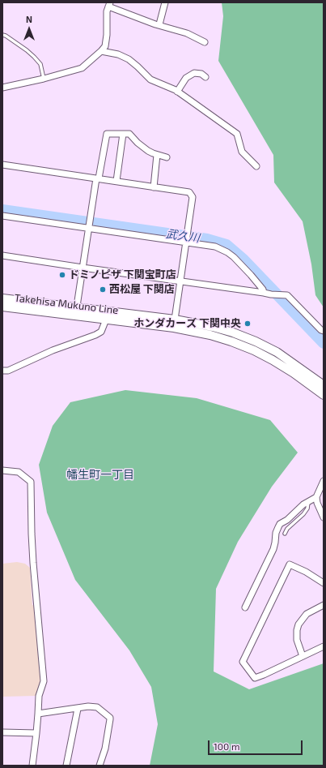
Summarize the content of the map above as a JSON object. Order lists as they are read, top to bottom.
{
  "streets": {
    "main road": ["Takehisa Mukuno Line"]
  },
  "districts": ["幡生町一丁目"],
  "water": ["武久川"],
  "places": ["ドミノピザ 下関宝町店", "西松屋 下関店", "ホンダカーズ 下関中央"],
  "scale_bar": "100 m",
  "north": "top"
}
